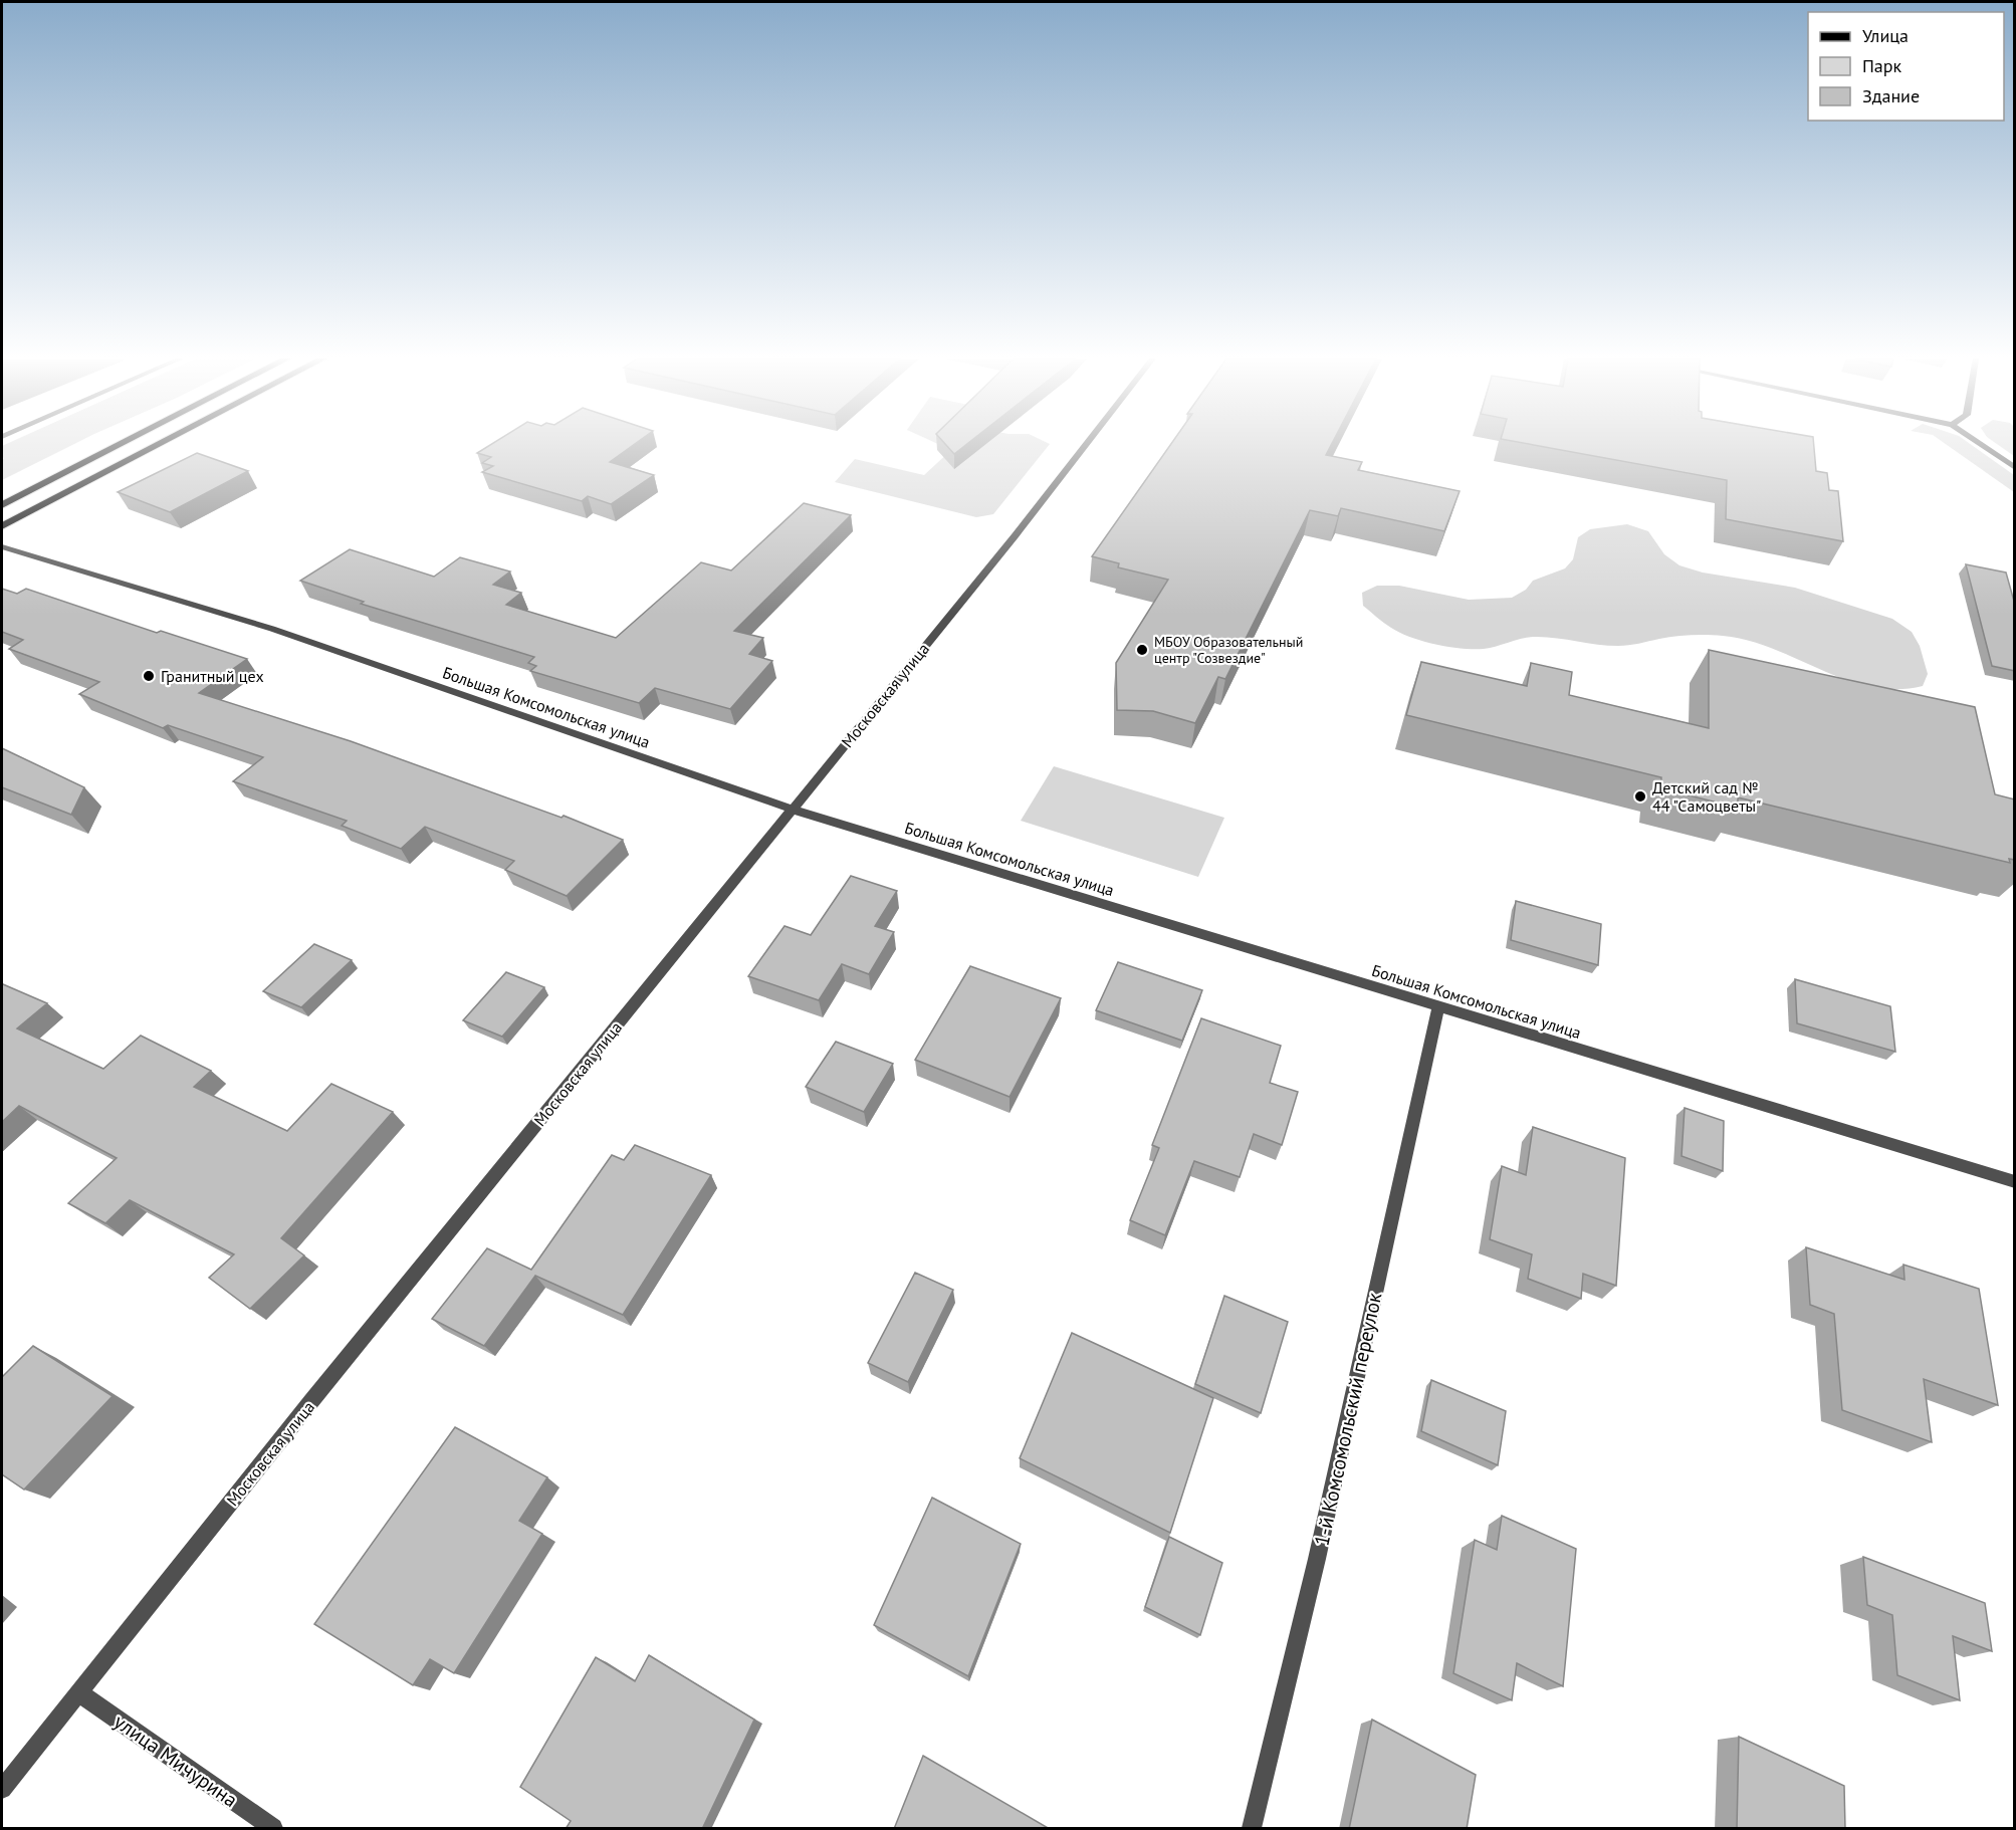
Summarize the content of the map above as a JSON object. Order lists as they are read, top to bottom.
{
  "streets": {
    "street": [
      "Московская улица",
      "Большая Комсомольская улица",
      "1-й Комсомольский переулок",
      "улица Мичурина"
    ]
  },
  "crossings": [
    ["Московская улица", "Большая Комсомольская улица"],
    ["Московская улица", "улица Мичурина"],
    ["Большая Комсомольская улица", "1-й Комсомольский переулок"]
  ],
  "places": ["МБОУ Образовательный центр \"Созвездие\"", "Гранитный цех", "Детский сад № 44 \"Самоцветы\""],
  "legend": ["Улица", "Парк", "Здание"]
}
